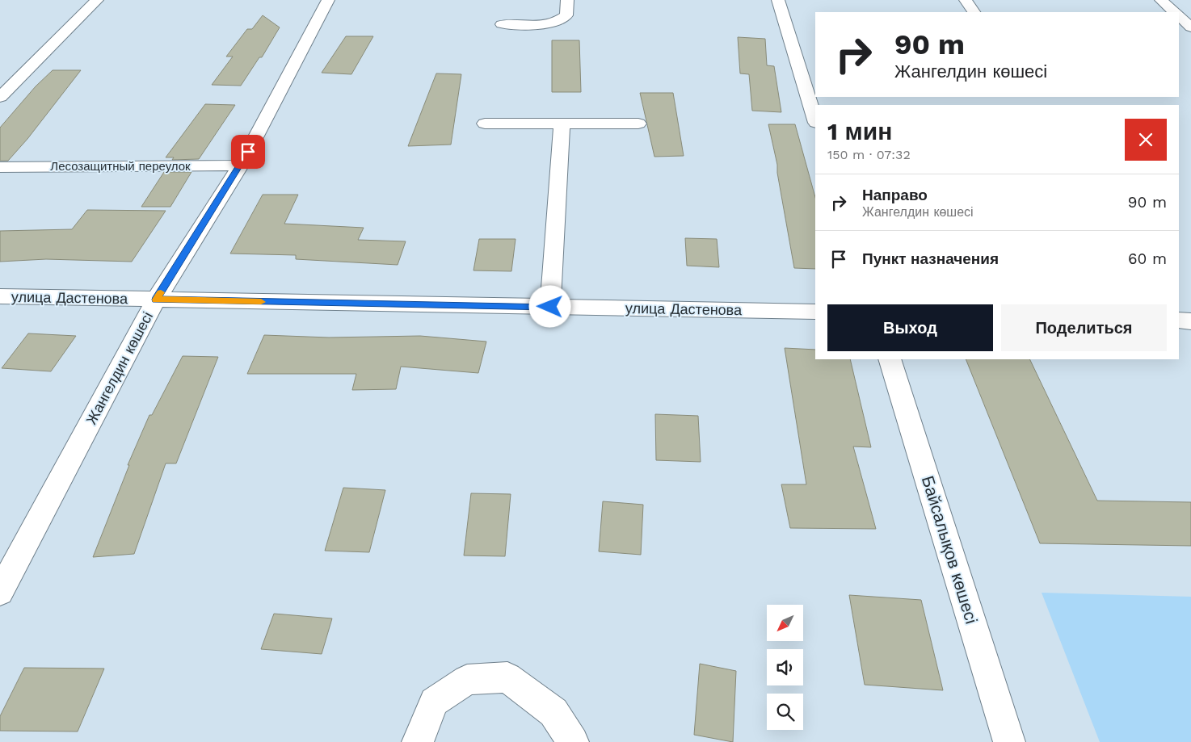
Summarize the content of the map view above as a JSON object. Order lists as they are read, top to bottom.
{
  "streets": {
    "street": [
      "Лесозащитный переулок",
      "улица Дастенова",
      "Жангелдин көшесі",
      "Байсалықов көшесі"
    ]
  },
  "crossings": [
    ["Лесозащитный переулок", "Жангелдин көшесі"],
    ["улица Дастенова", "Жангелдин көшесі"]
  ],
  "north": "bottom left",
  "page": {
    "turn": ["90 m", "Жангелдин көшесі"],
    "heading": ["1 мин", "150 m · 07:32"],
    "list": [
      {
        "name": "Направо",
        "note": "Жангелдин көшесі",
        "value": "90 m"
      },
      {
        "name": "Пункт назначения",
        "value": "60 m"
      }
    ],
    "buttons": ["Выход", "Поделиться"]
  }
}
